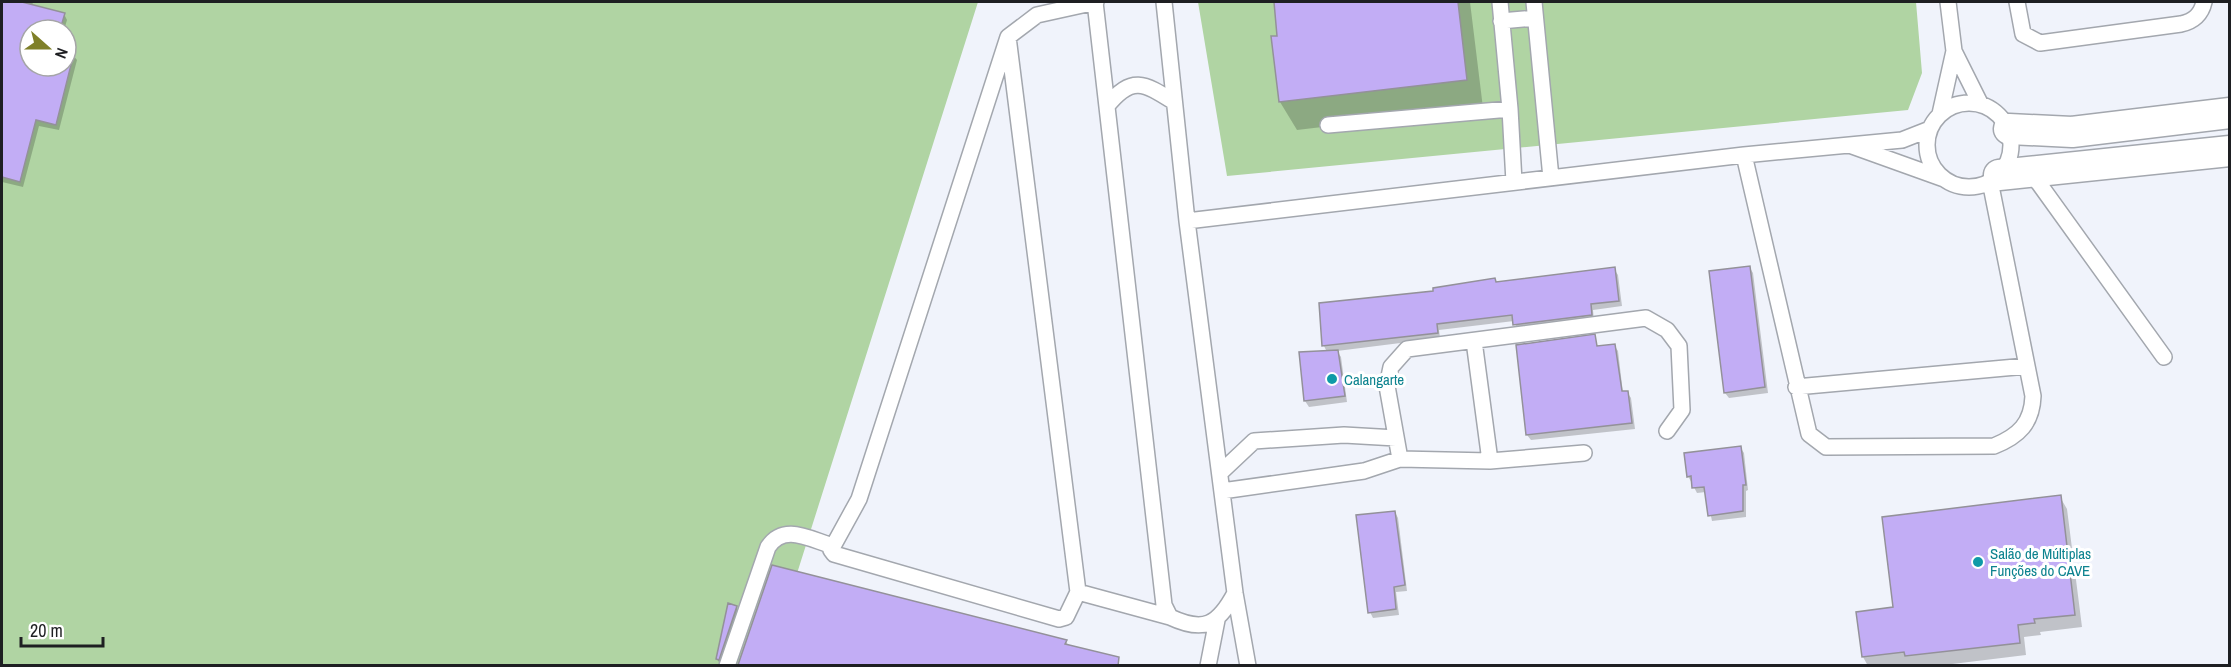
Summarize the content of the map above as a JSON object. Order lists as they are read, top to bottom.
{
  "places": ["Calangarte", "Salão de Múltiplas Funções do CAVE"],
  "scale_bar": "20 m",
  "north": "right"
}
